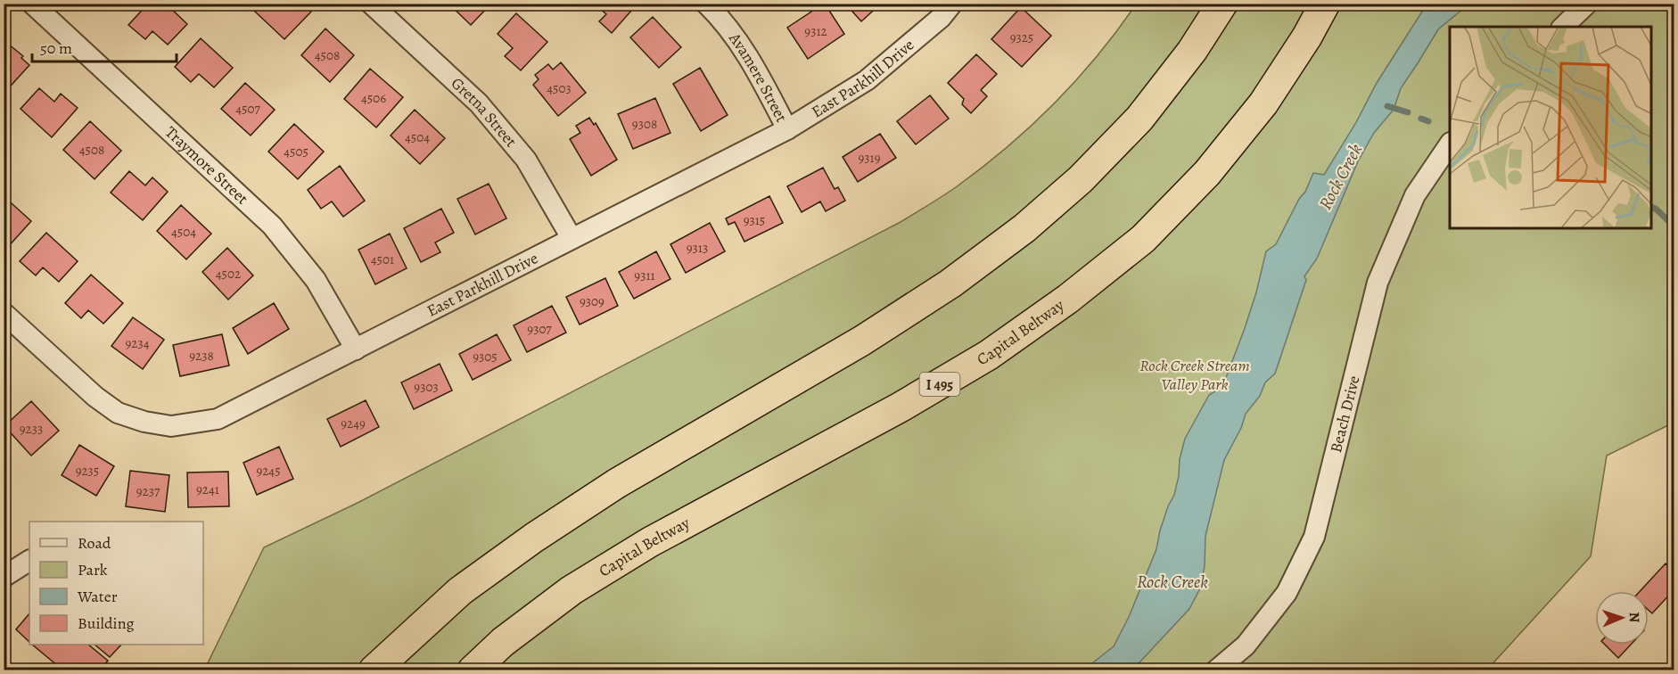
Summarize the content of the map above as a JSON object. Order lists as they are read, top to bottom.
{
  "streets": {
    "highway": ["Capital Beltway", "I 495"],
    "street": [
      "East Parkhill Drive",
      "Avamere Street",
      "Gretna Street",
      "Traymore Street",
      "Beach Drive"
    ]
  },
  "crossings": [
    ["East Parkhill Drive", "Avamere Street"],
    ["East Parkhill Drive", "Gretna Street"],
    ["East Parkhill Drive", "Traymore Street"]
  ],
  "water": ["Rock Creek"],
  "parks": ["Rock Creek Stream Valley Park"],
  "house_numbers": [
    "9312",
    "9325",
    "4508",
    "4503",
    "4506",
    "4507",
    "9308",
    "4504",
    "4508",
    "4505",
    "9319",
    "9315",
    "4504",
    "9313",
    "4501",
    "4502",
    "9311",
    "9309",
    "9307",
    "9234",
    "9238",
    "9305",
    "9303",
    "9249",
    "9233",
    "9235",
    "9245",
    "9241",
    "9237"
  ],
  "legend": [
    "Road",
    "Park",
    "Water",
    "Building"
  ],
  "scale_bar": "50 m",
  "north": "right"
}
